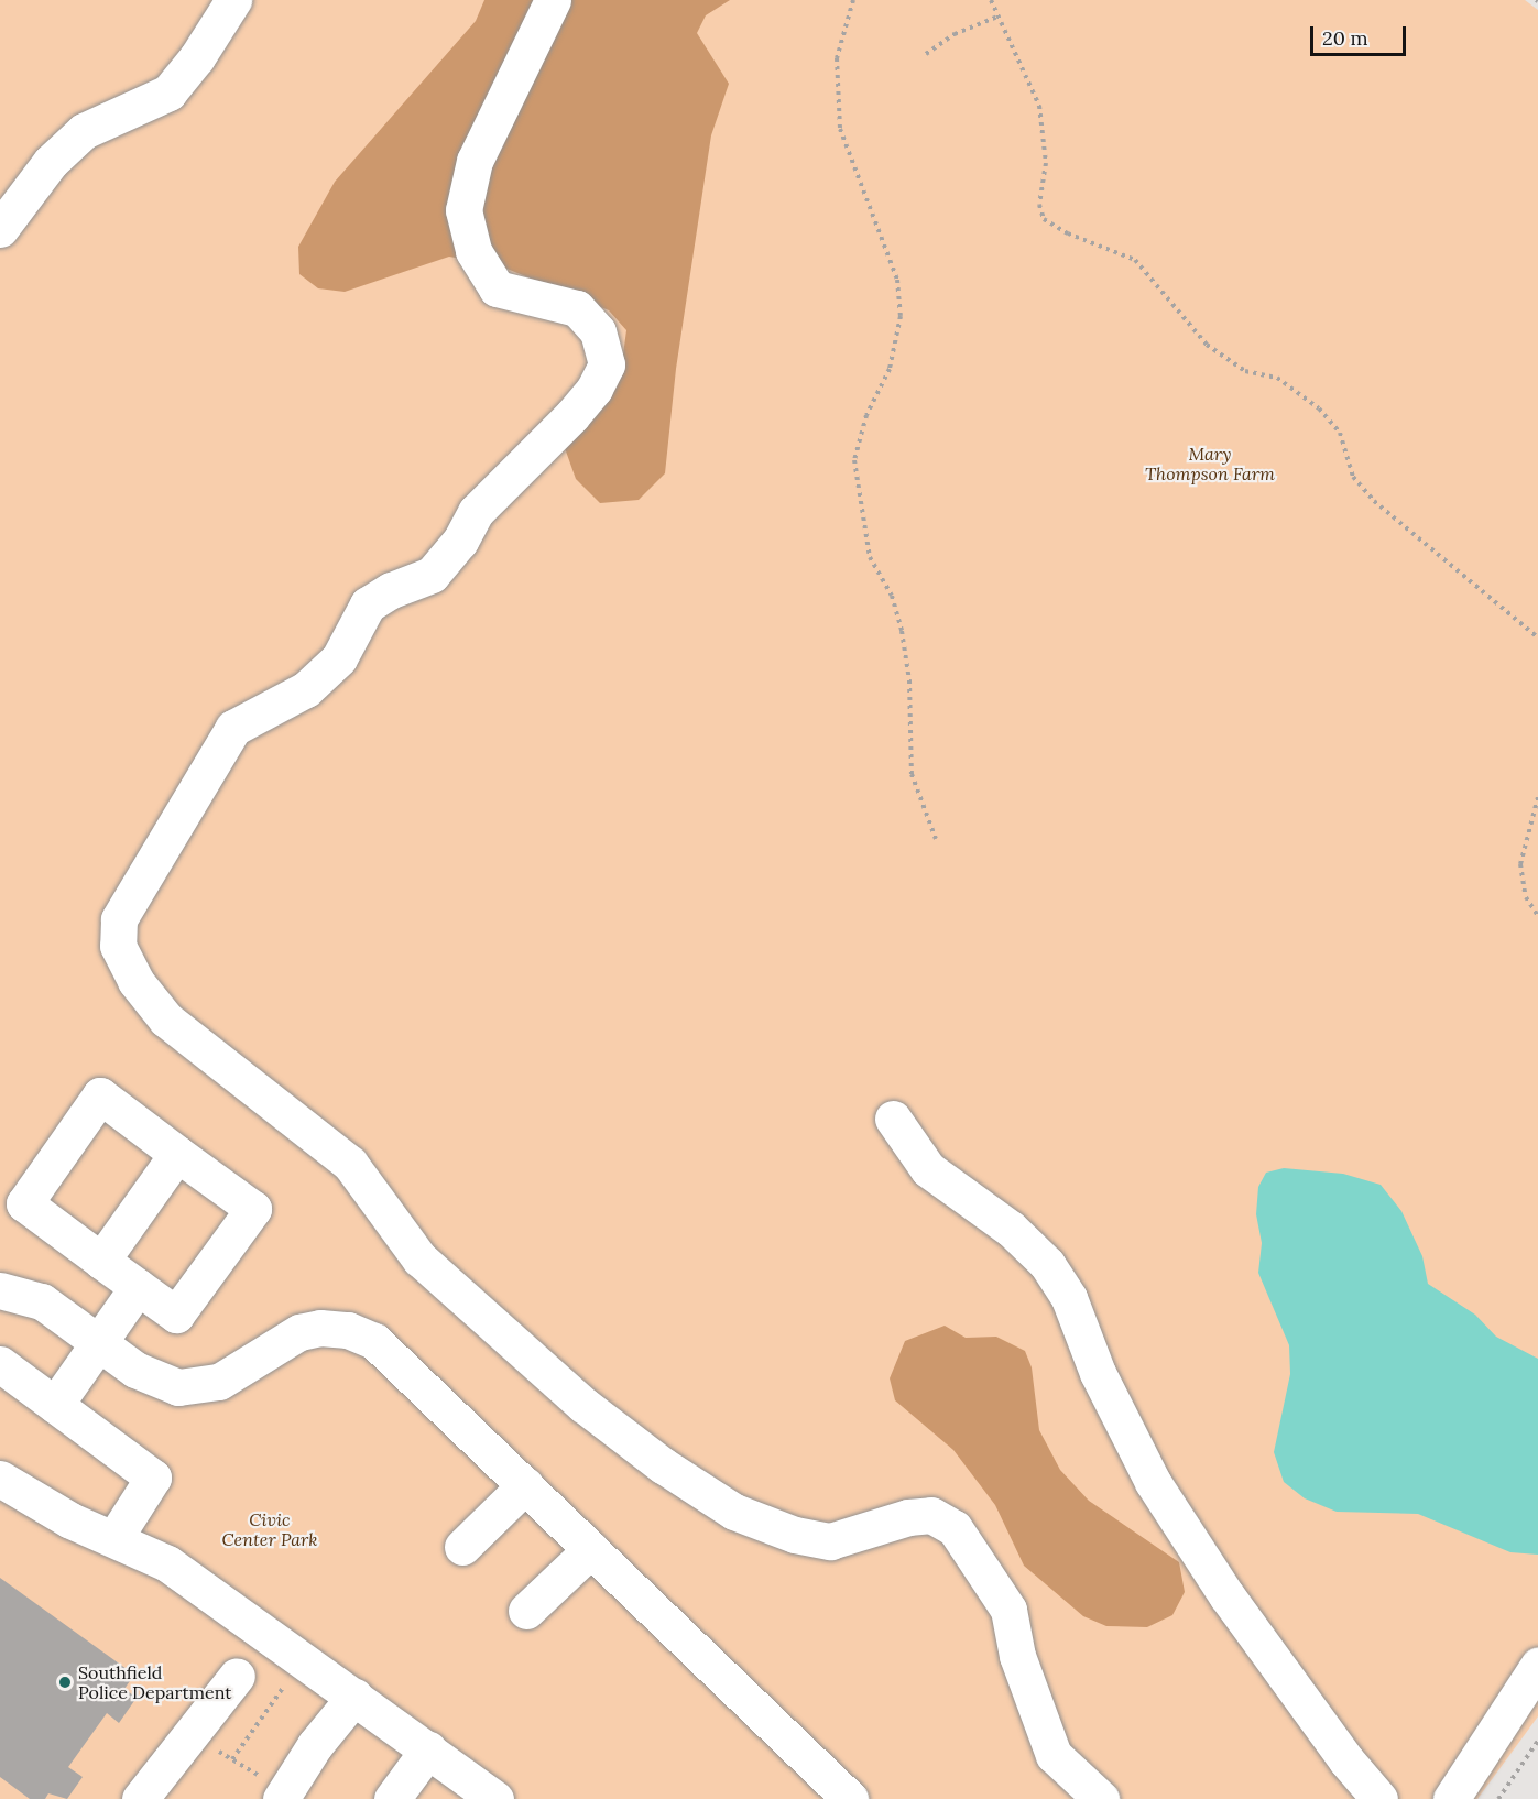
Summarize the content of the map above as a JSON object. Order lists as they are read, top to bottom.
{
  "parks": ["Mary Thompson Farm", "Civic Center Park"],
  "places": ["Southfield Police Department"],
  "scale_bar": "20 m"
}
